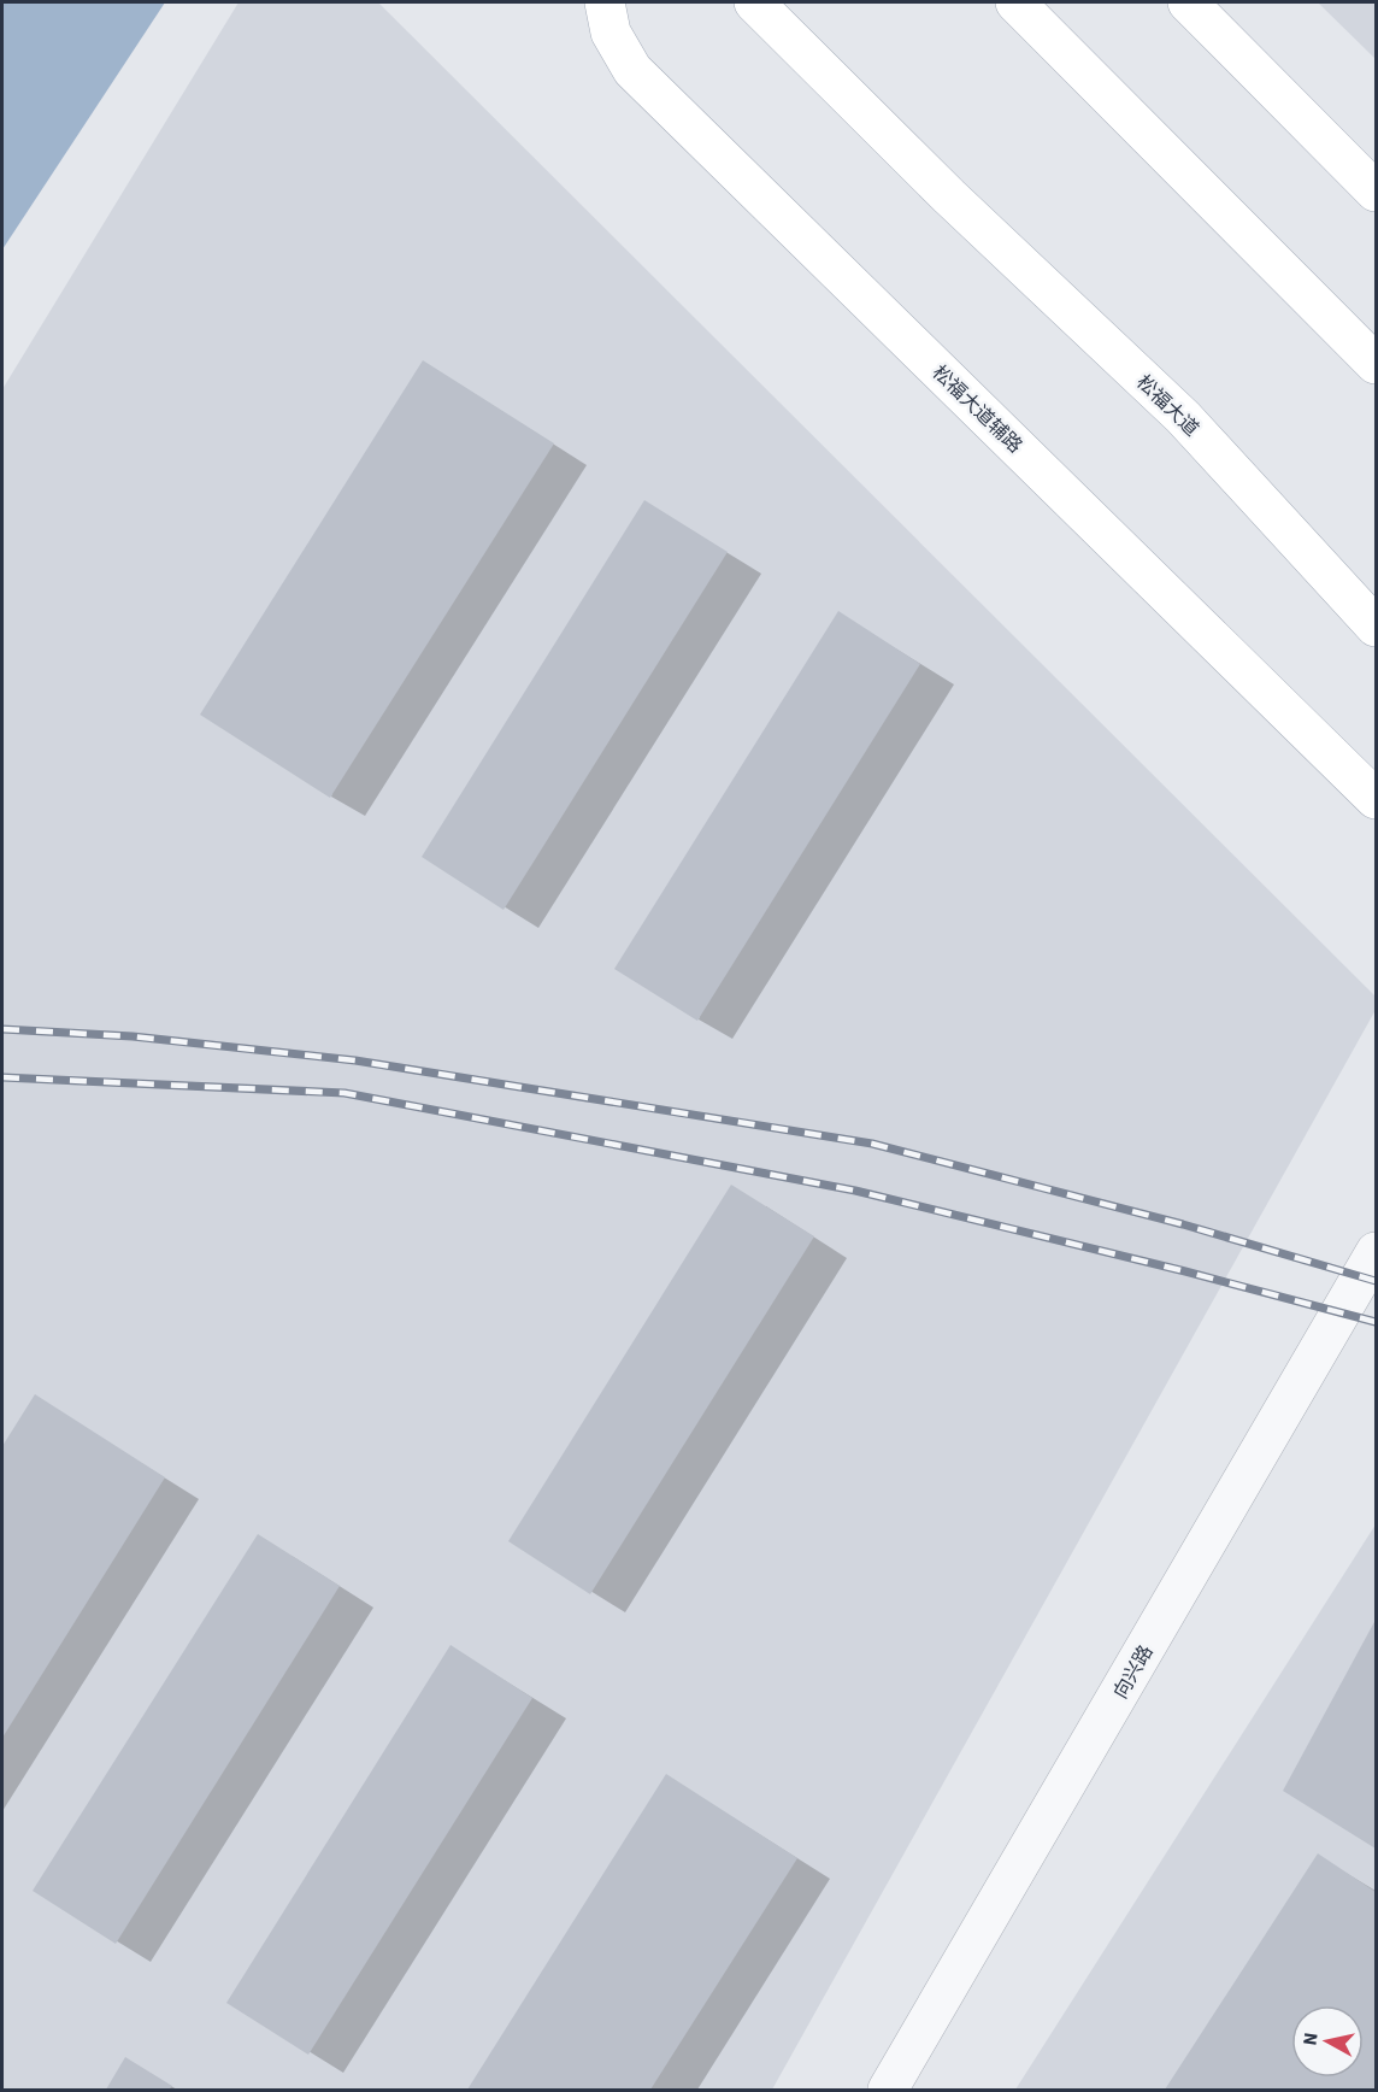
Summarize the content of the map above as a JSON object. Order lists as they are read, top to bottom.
{
  "streets": {
    "main road": ["松福大道", "松福大道辅路"],
    "street": ["向兴路"]
  },
  "north": "left"
}
